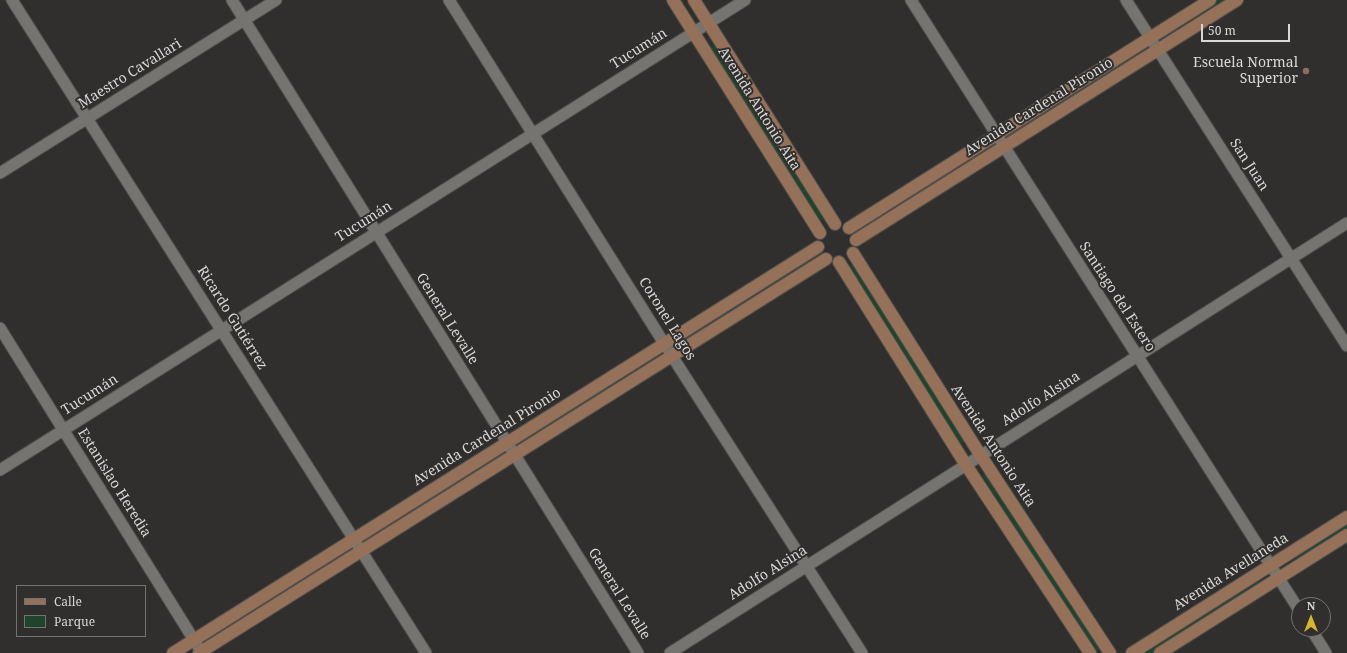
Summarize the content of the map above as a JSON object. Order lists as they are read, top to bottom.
{
  "streets": {
    "main road": ["Avenida Cardenal Pironio", "Avenida Antonio Aita", "Avenida Avellaneda"],
    "street": [
      "Tucumán",
      "Maestro Cavallari",
      "San Juan",
      "Santiago del Estero",
      "Ricardo Gutiérrez",
      "General Levalle",
      "Coronel Lagos",
      "Adolfo Alsina",
      "Estanislao Heredia"
    ]
  },
  "crossings": [
    ["Tucumán", "Avenida Antonio Aita"],
    ["Tucumán", "Ricardo Gutiérrez"],
    ["Tucumán", "General Levalle"],
    ["Tucumán", "Coronel Lagos"],
    ["Tucumán", "Estanislao Heredia"],
    ["Maestro Cavallari", "Ricardo Gutiérrez"],
    ["Maestro Cavallari", "General Levalle"],
    ["Avenida Cardenal Pironio", "Avenida Antonio Aita"],
    ["Avenida Cardenal Pironio", "San Juan"],
    ["Avenida Cardenal Pironio", "Santiago del Estero"],
    ["Avenida Cardenal Pironio", "Ricardo Gutiérrez"],
    ["Avenida Cardenal Pironio", "General Levalle"],
    ["Avenida Cardenal Pironio", "Coronel Lagos"],
    ["Avenida Cardenal Pironio", "Estanislao Heredia"],
    ["Avenida Antonio Aita", "Adolfo Alsina"],
    ["San Juan", "Adolfo Alsina"],
    ["Santiago del Estero", "Adolfo Alsina"],
    ["Santiago del Estero", "Avenida Avellaneda"],
    ["Coronel Lagos", "Adolfo Alsina"]
  ],
  "places": ["Escuela Normal Superior"],
  "legend": ["Calle", "Parque"],
  "scale_bar": "50 m",
  "north": "top"
}
